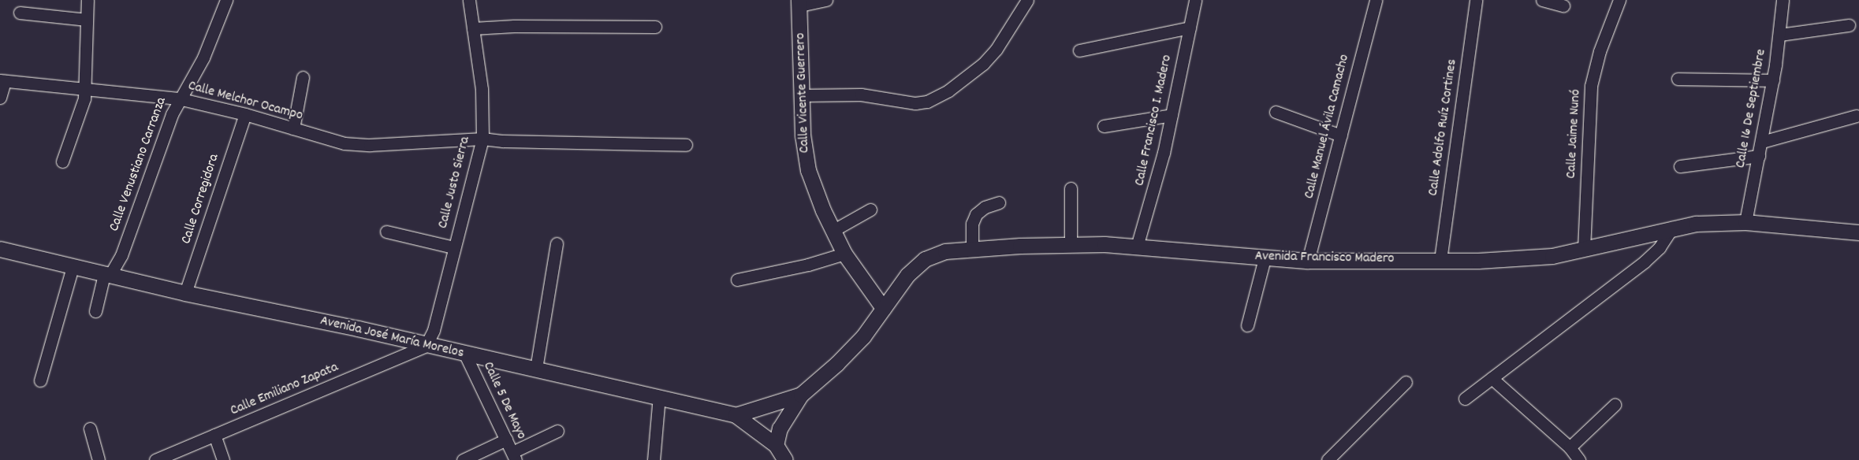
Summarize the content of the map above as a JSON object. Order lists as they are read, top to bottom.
{
  "streets": {
    "street": [
      "Calle Vicente Guerrero",
      "Calle Melchor Ocampo",
      "Calle 16 De Septiembre",
      "Calle Francisco I. Madero",
      "Calle Manuel Ávila Camacho",
      "Calle Adolfo Ruíz Cortines",
      "Calle Jaime Nunó",
      "Calle Venustiano Carranza",
      "Calle Justo Sierra",
      "Calle Corregidora",
      "Avenida Francisco Madero",
      "Avenida José María Morelos",
      "Calle Emiliano Zapata",
      "Calle 5 De Mayo"
    ]
  },
  "crossings": [
    ["Calle Vicente Guerrero", "Avenida Francisco Madero"],
    ["Calle Melchor Ocampo", "Calle Venustiano Carranza"],
    ["Calle Melchor Ocampo", "Calle Justo Sierra"],
    ["Calle Melchor Ocampo", "Calle Corregidora"],
    ["Calle 16 De Septiembre", "Avenida Francisco Madero"],
    ["Calle Francisco I. Madero", "Avenida Francisco Madero"],
    ["Calle Manuel Ávila Camacho", "Avenida Francisco Madero"],
    ["Calle Adolfo Ruíz Cortines", "Avenida Francisco Madero"],
    ["Calle Jaime Nunó", "Avenida Francisco Madero"],
    ["Calle Venustiano Carranza", "Avenida José María Morelos"],
    ["Calle Justo Sierra", "Avenida José María Morelos"],
    ["Calle Justo Sierra", "Calle Emiliano Zapata"],
    ["Calle Corregidora", "Avenida José María Morelos"],
    ["Avenida Francisco Madero", "Avenida José María Morelos"],
    ["Avenida José María Morelos", "Calle Emiliano Zapata"],
    ["Avenida José María Morelos", "Calle 5 De Mayo"]
  ]
}
